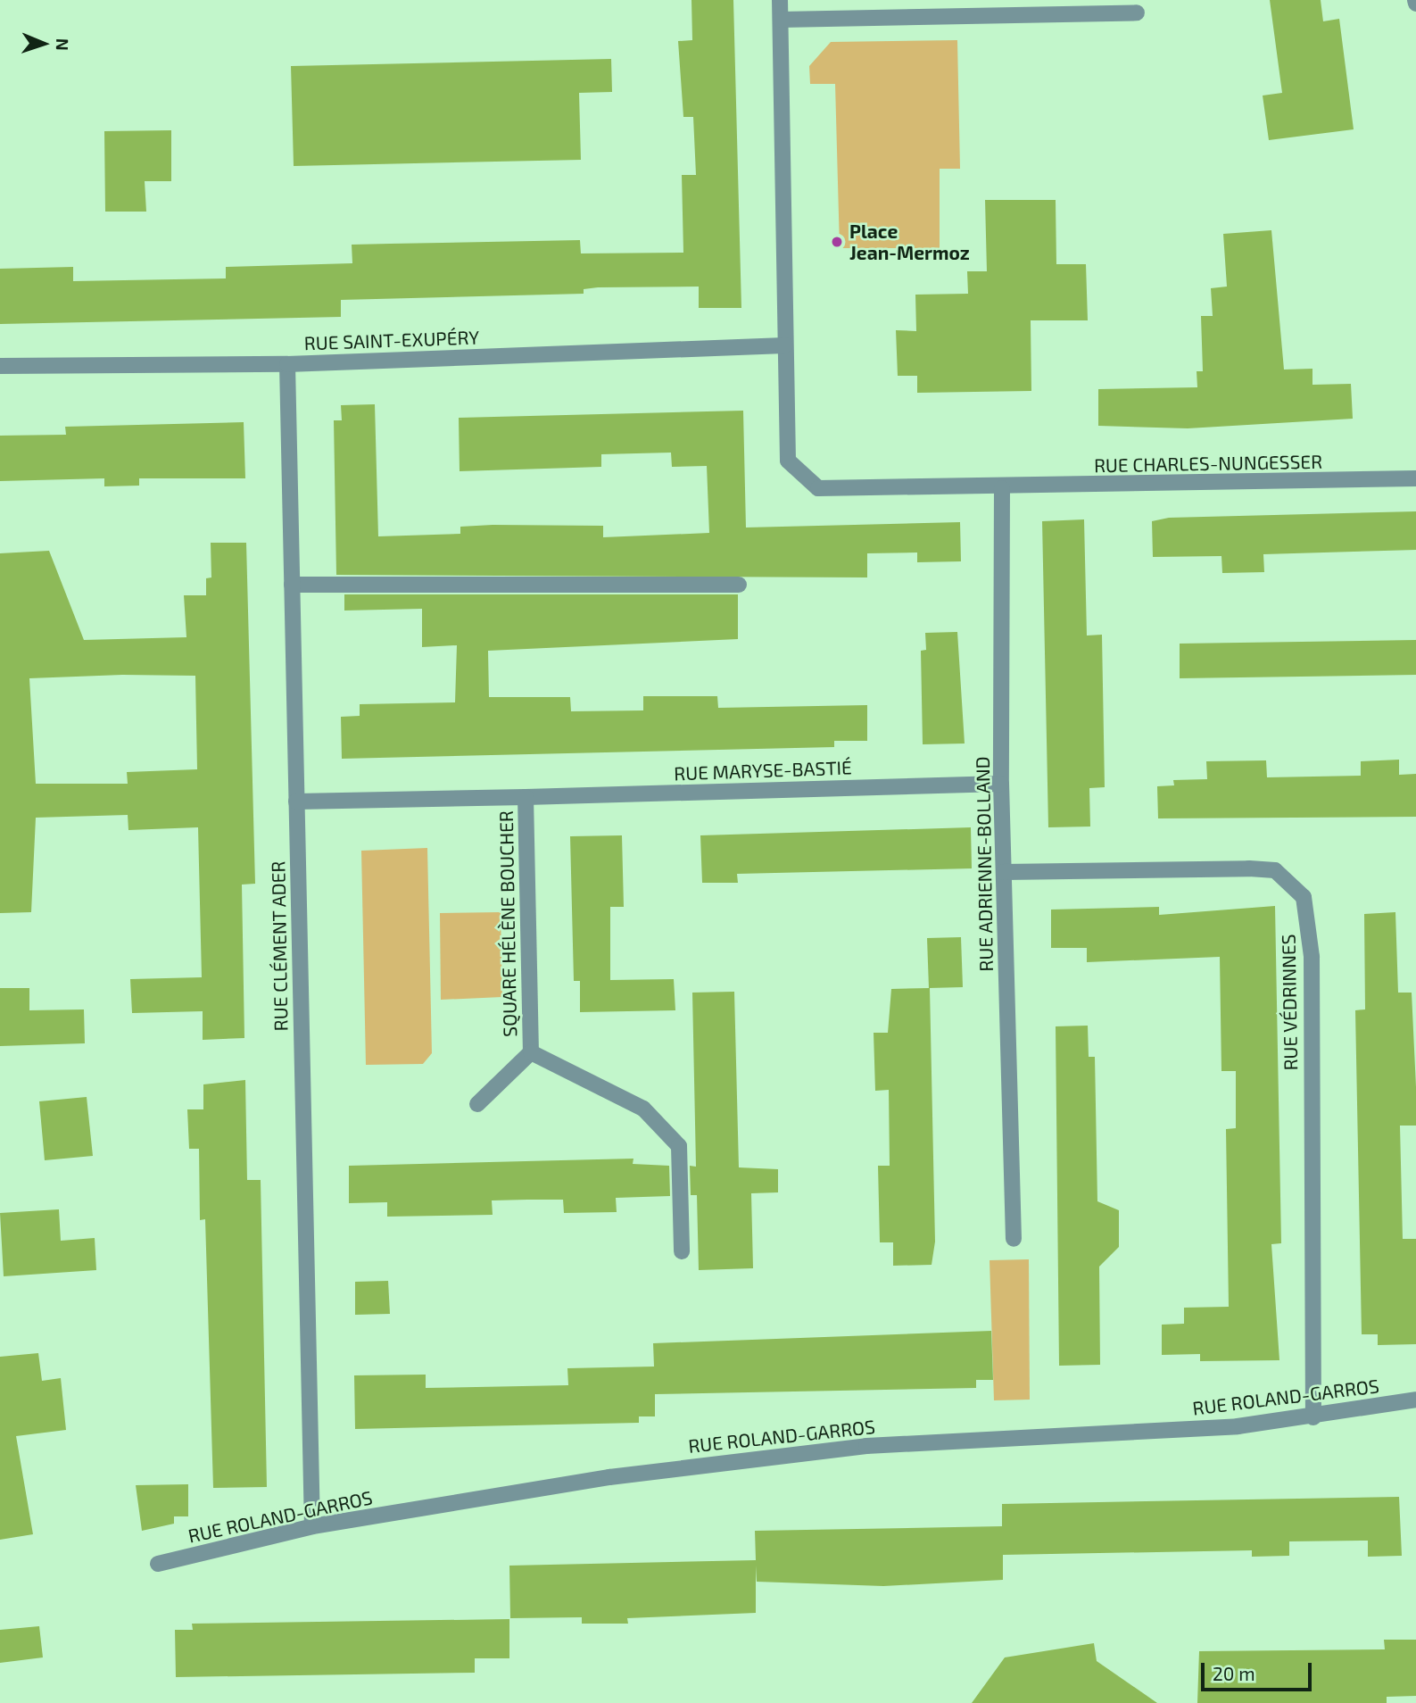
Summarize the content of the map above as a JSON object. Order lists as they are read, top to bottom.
{
  "streets": {
    "street": [
      "RUE SAINT-EXUPÉRY",
      "RUE CHARLES-NUNGESSER",
      "RUE MARYSE-BASTIÉ",
      "RUE ADRIENNE-BOLLAND",
      "SQUARE HÉLÈNE BOUCHER",
      "RUE CLÉMENT ADER",
      "RUE VÉDRINNES",
      "RUE ROLAND-GARROS"
    ]
  },
  "crossings": [
    ["RUE SAINT-EXUPÉRY", "RUE CLÉMENT ADER"],
    ["RUE CHARLES-NUNGESSER", "RUE ADRIENNE-BOLLAND"],
    ["RUE MARYSE-BASTIÉ", "RUE ADRIENNE-BOLLAND"],
    ["RUE MARYSE-BASTIÉ", "SQUARE HÉLÈNE BOUCHER"],
    ["RUE ADRIENNE-BOLLAND", "RUE VÉDRINNES"],
    ["SQUARE HÉLÈNE BOUCHER", "RUE CLÉMENT ADER"],
    ["RUE CLÉMENT ADER", "RUE ROLAND-GARROS"],
    ["RUE VÉDRINNES", "RUE ROLAND-GARROS"]
  ],
  "places": ["Place Jean-Mermoz"],
  "scale_bar": "20 m",
  "north": "right"
}
